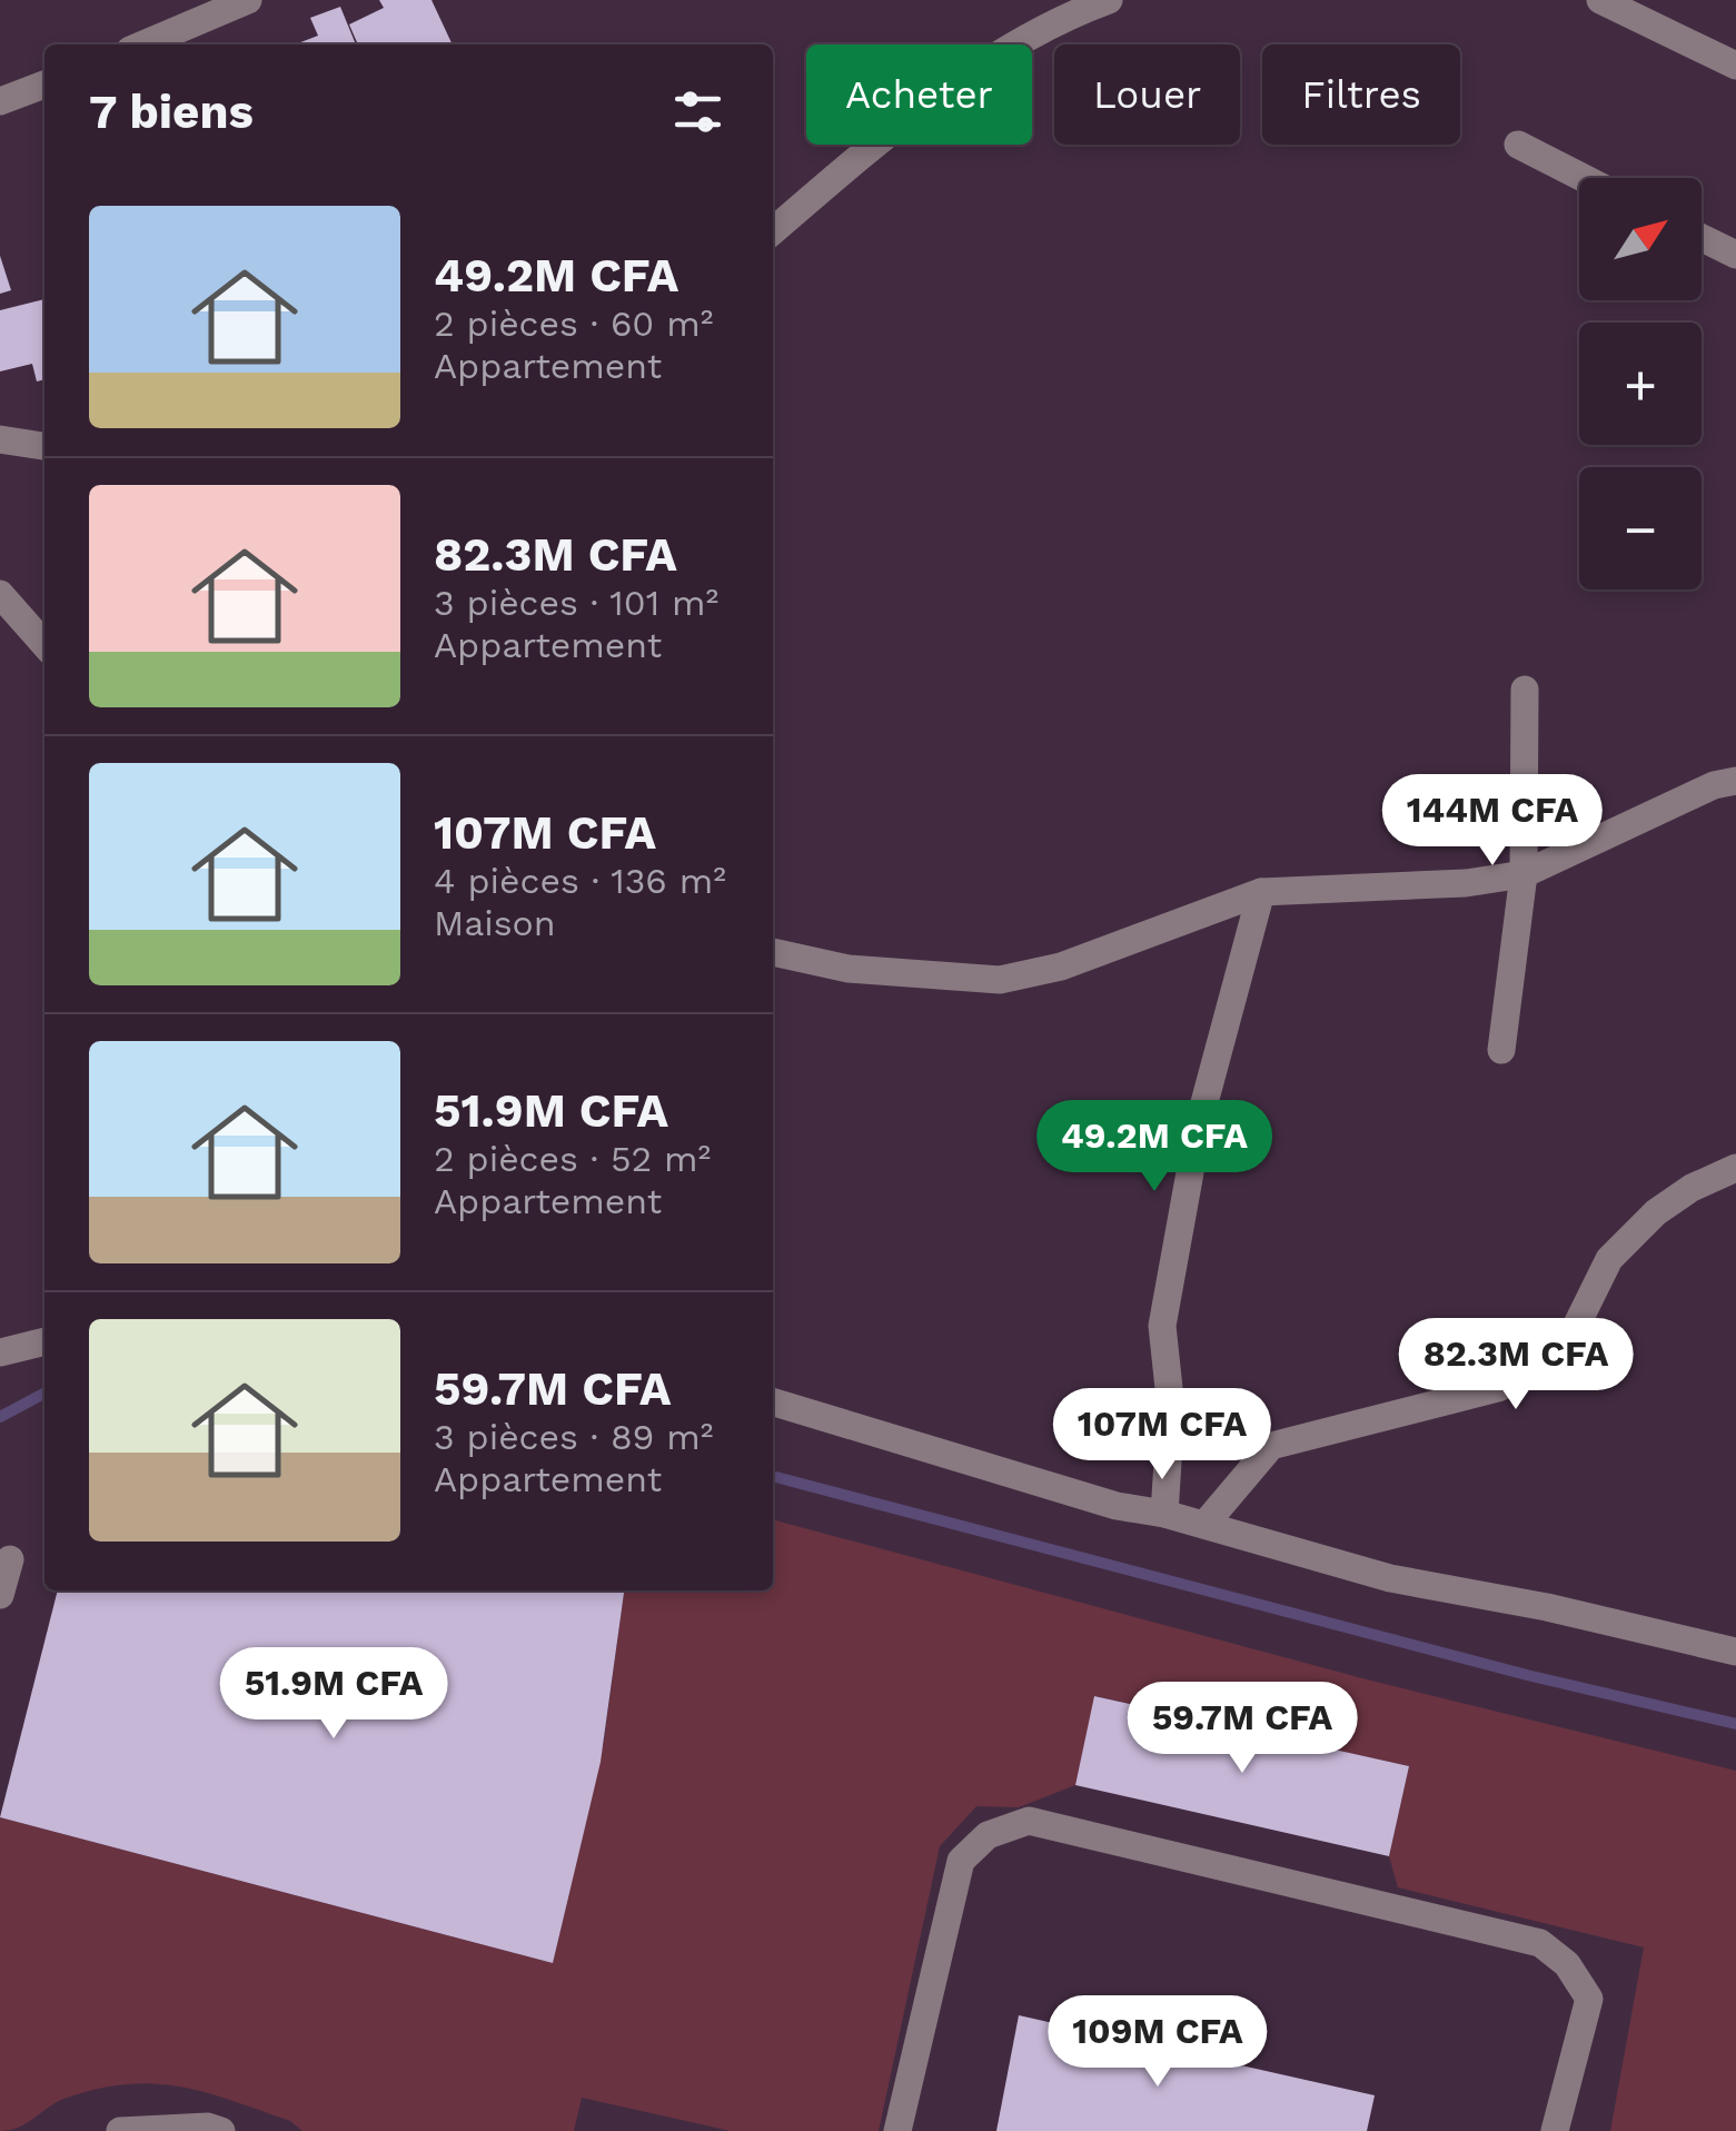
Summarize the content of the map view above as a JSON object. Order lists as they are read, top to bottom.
{
  "north": "top right",
  "page": {
    "chip": ["Acheter", "Louer", "Filtres"],
    "heading": "7 biens",
    "map_buttons": ["+", "−"],
    "list": [
      {
        "name": "49.2M CFA",
        "note": "2 pièces · 60 m² · Appartement"
      },
      {
        "name": "82.3M CFA",
        "note": "3 pièces · 101 m² · Appartement"
      },
      {
        "name": "107M CFA",
        "note": "4 pièces · 136 m² · Maison"
      },
      {
        "name": "51.9M CFA",
        "note": "2 pièces · 52 m² · Appartement"
      },
      {
        "name": "59.7M CFA",
        "note": "3 pièces · 89 m² · Appartement"
      }
    ],
    "price": [
      "144M CFA",
      "49.2M CFA",
      "82.3M CFA",
      "107M CFA",
      "51.9M CFA",
      "59.7M CFA",
      "109M CFA"
    ]
  }
}
